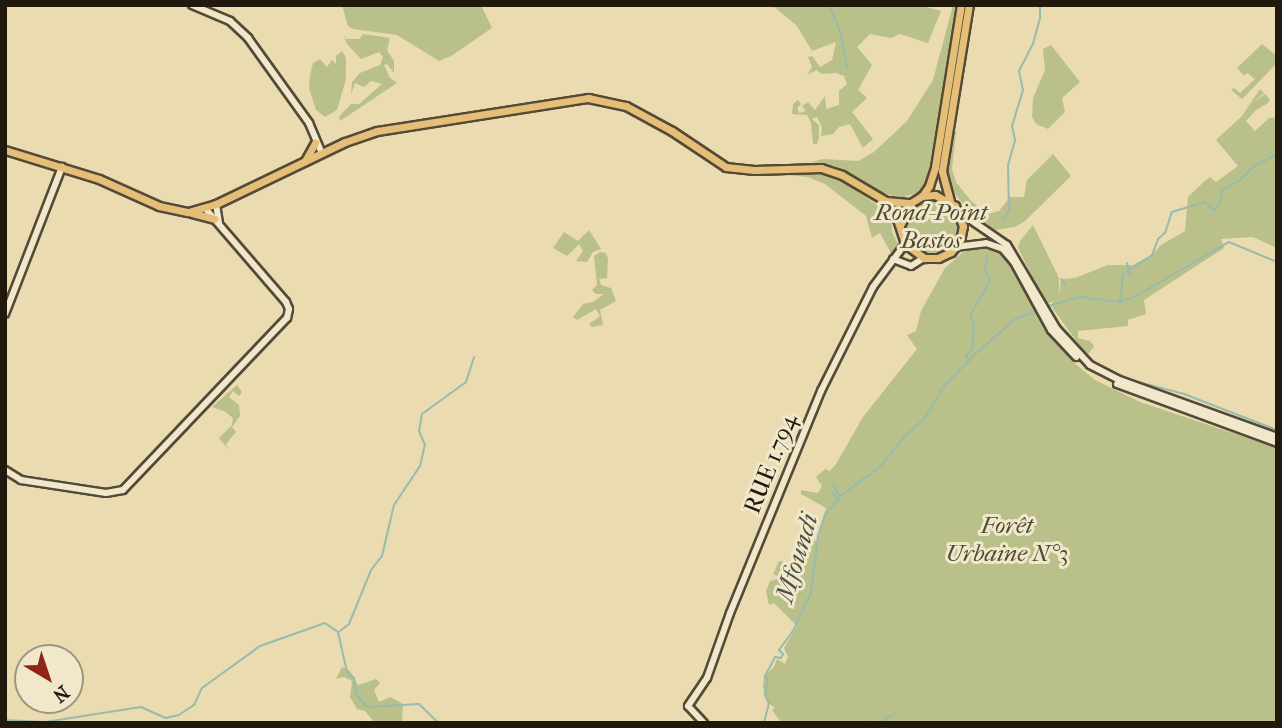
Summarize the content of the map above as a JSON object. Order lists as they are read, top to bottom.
{
  "streets": {
    "street": ["RUE 1.794"]
  },
  "water": ["Mfoundi"],
  "parks": ["Rond-Point Bastos", "Forêt Urbaine N°3"],
  "north": "bottom right"
}
